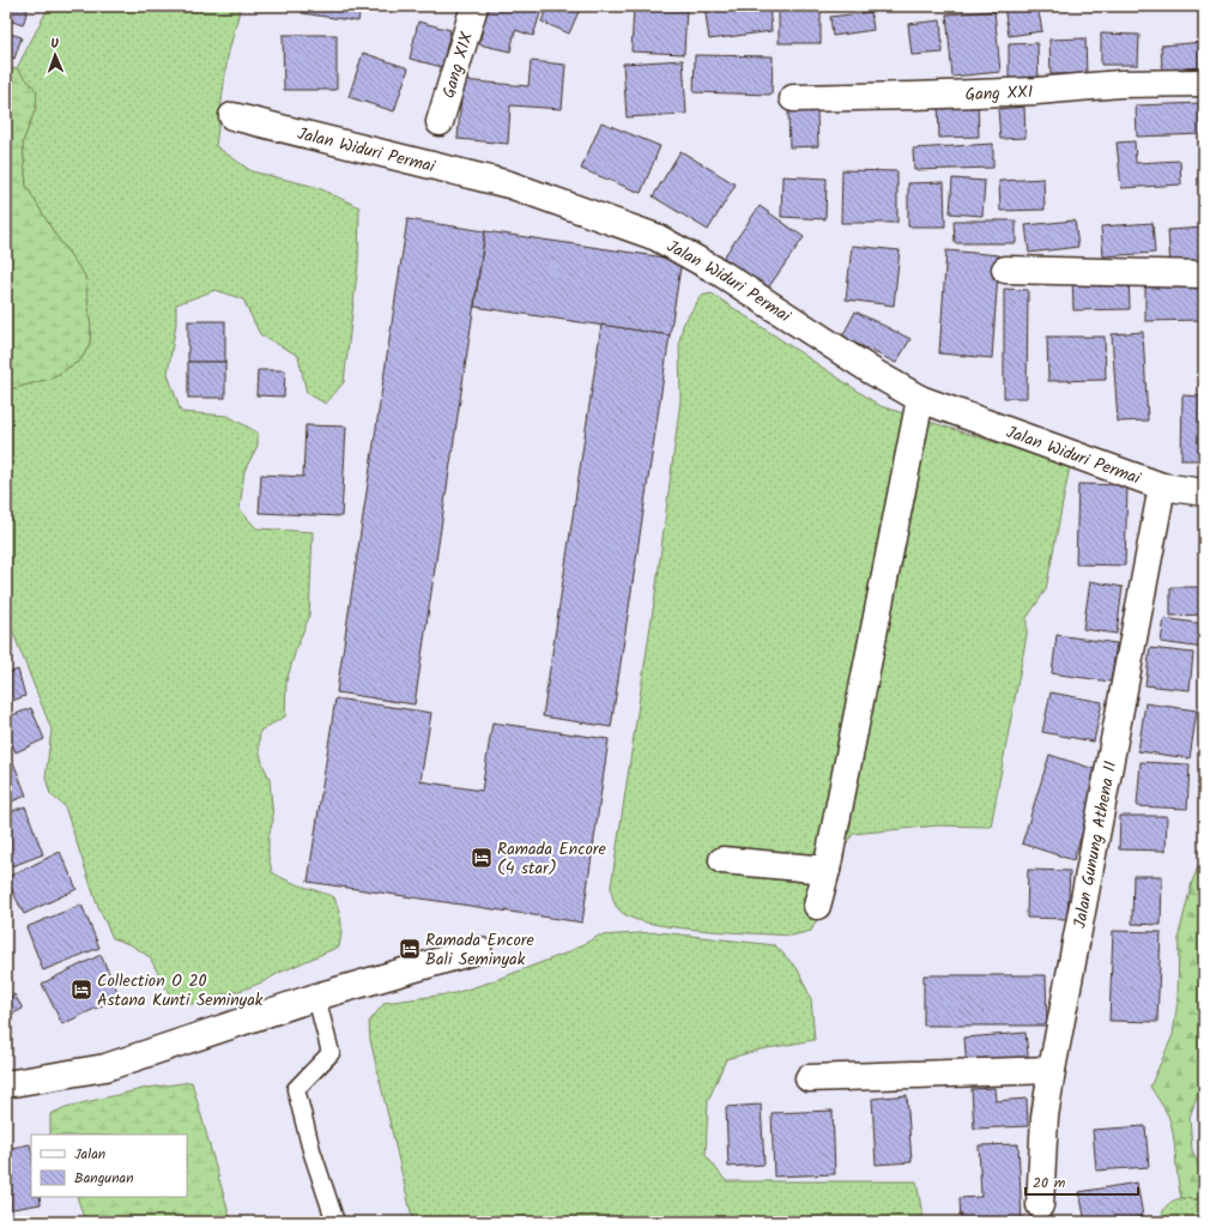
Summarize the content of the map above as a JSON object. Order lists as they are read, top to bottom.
{
  "streets": {
    "street": [
      "Gang XIX",
      "Gang XXI",
      "Jalan Widuri Permai",
      "Jalan Gunung Athena II"
    ]
  },
  "crossings": [
    ["Jalan Widuri Permai", "Jalan Gunung Athena II"]
  ],
  "places": {
    "hotel": ["Ramada Encore (4 star)", "Ramada Encore Bali Seminyak", "Collection O 20 Astana Kunti Seminyak"]
  },
  "legend": ["Jalan", "Bangunan"],
  "scale_bar": "20 m",
  "north": "top"
}
